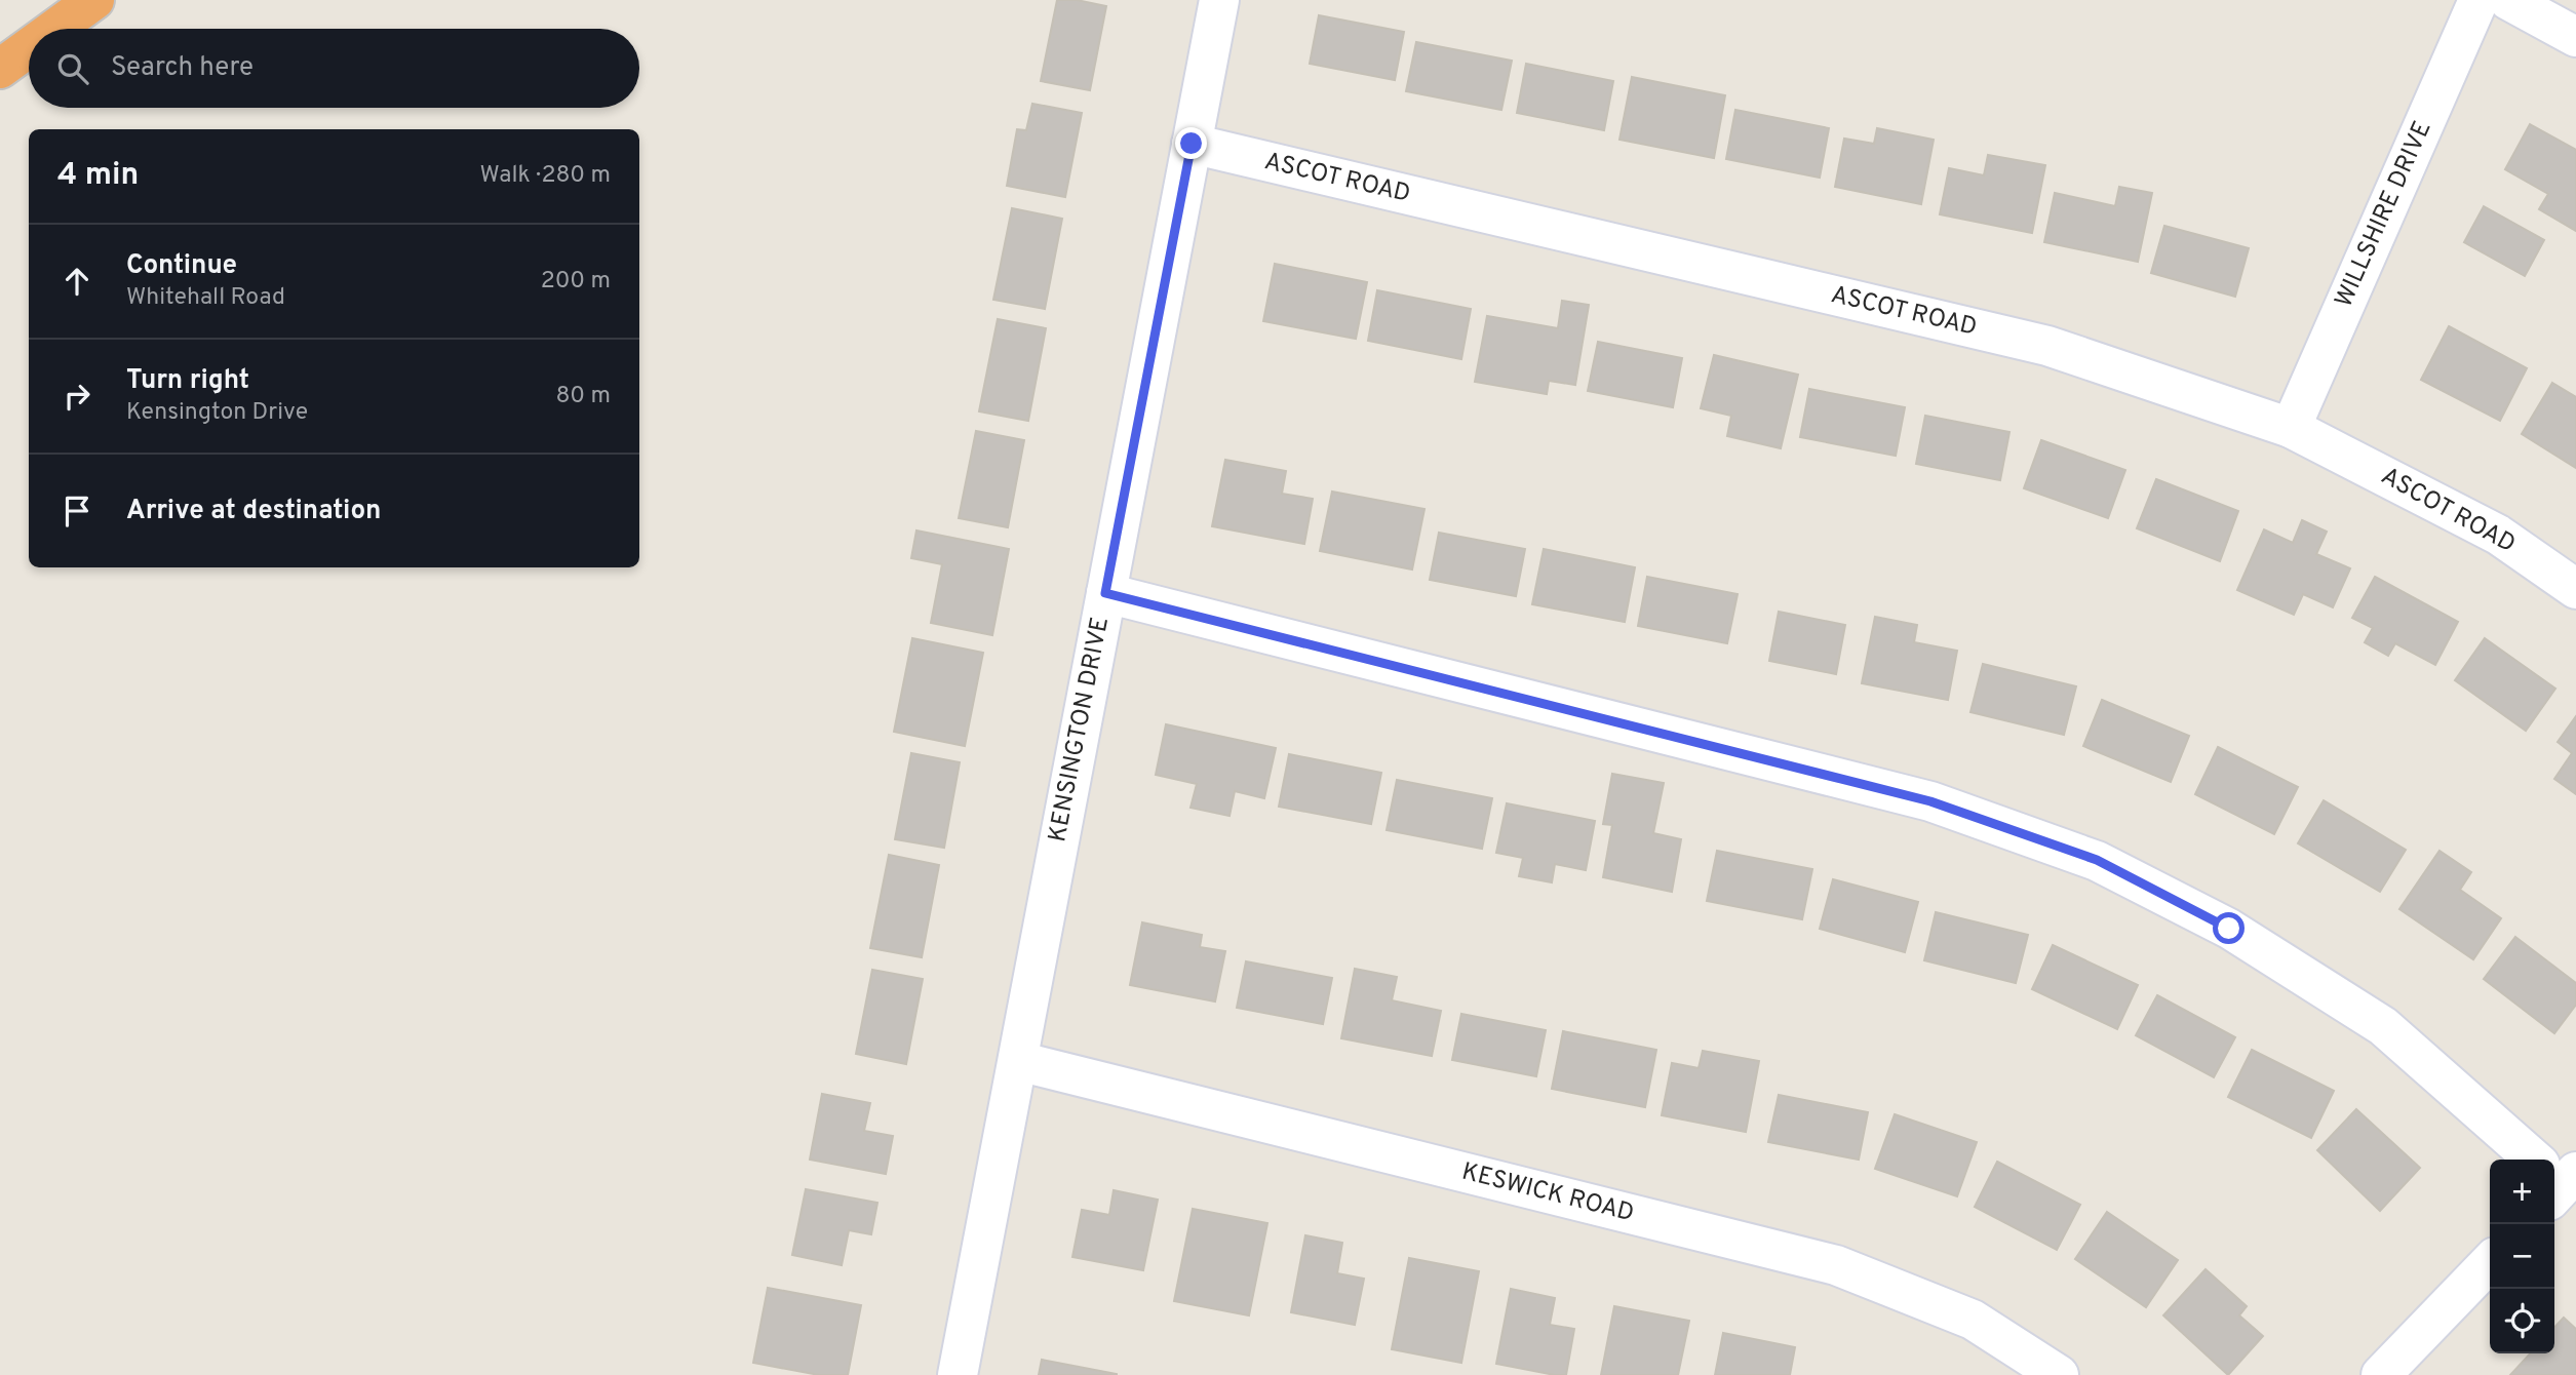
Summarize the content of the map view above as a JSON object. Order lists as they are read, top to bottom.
{
  "streets": {
    "street": [
      "ASCOT ROAD",
      "WILLSHIRE DRIVE",
      "KENSINGTON DRIVE",
      "KESWICK ROAD"
    ]
  },
  "crossings": [
    ["ASCOT ROAD", "WILLSHIRE DRIVE"],
    ["ASCOT ROAD", "KENSINGTON DRIVE"],
    ["KENSINGTON DRIVE", "KESWICK ROAD"]
  ],
  "page": {
    "search": "Search here",
    "heading": ["4 min", "Walk · 280 m"],
    "list": [
      ["Continue", "Whitehall Road", "200 m"],
      ["Turn right", "Kensington Drive", "80 m"],
      "Arrive at destination"
    ],
    "map_buttons": ["+", "−"]
  }
}
